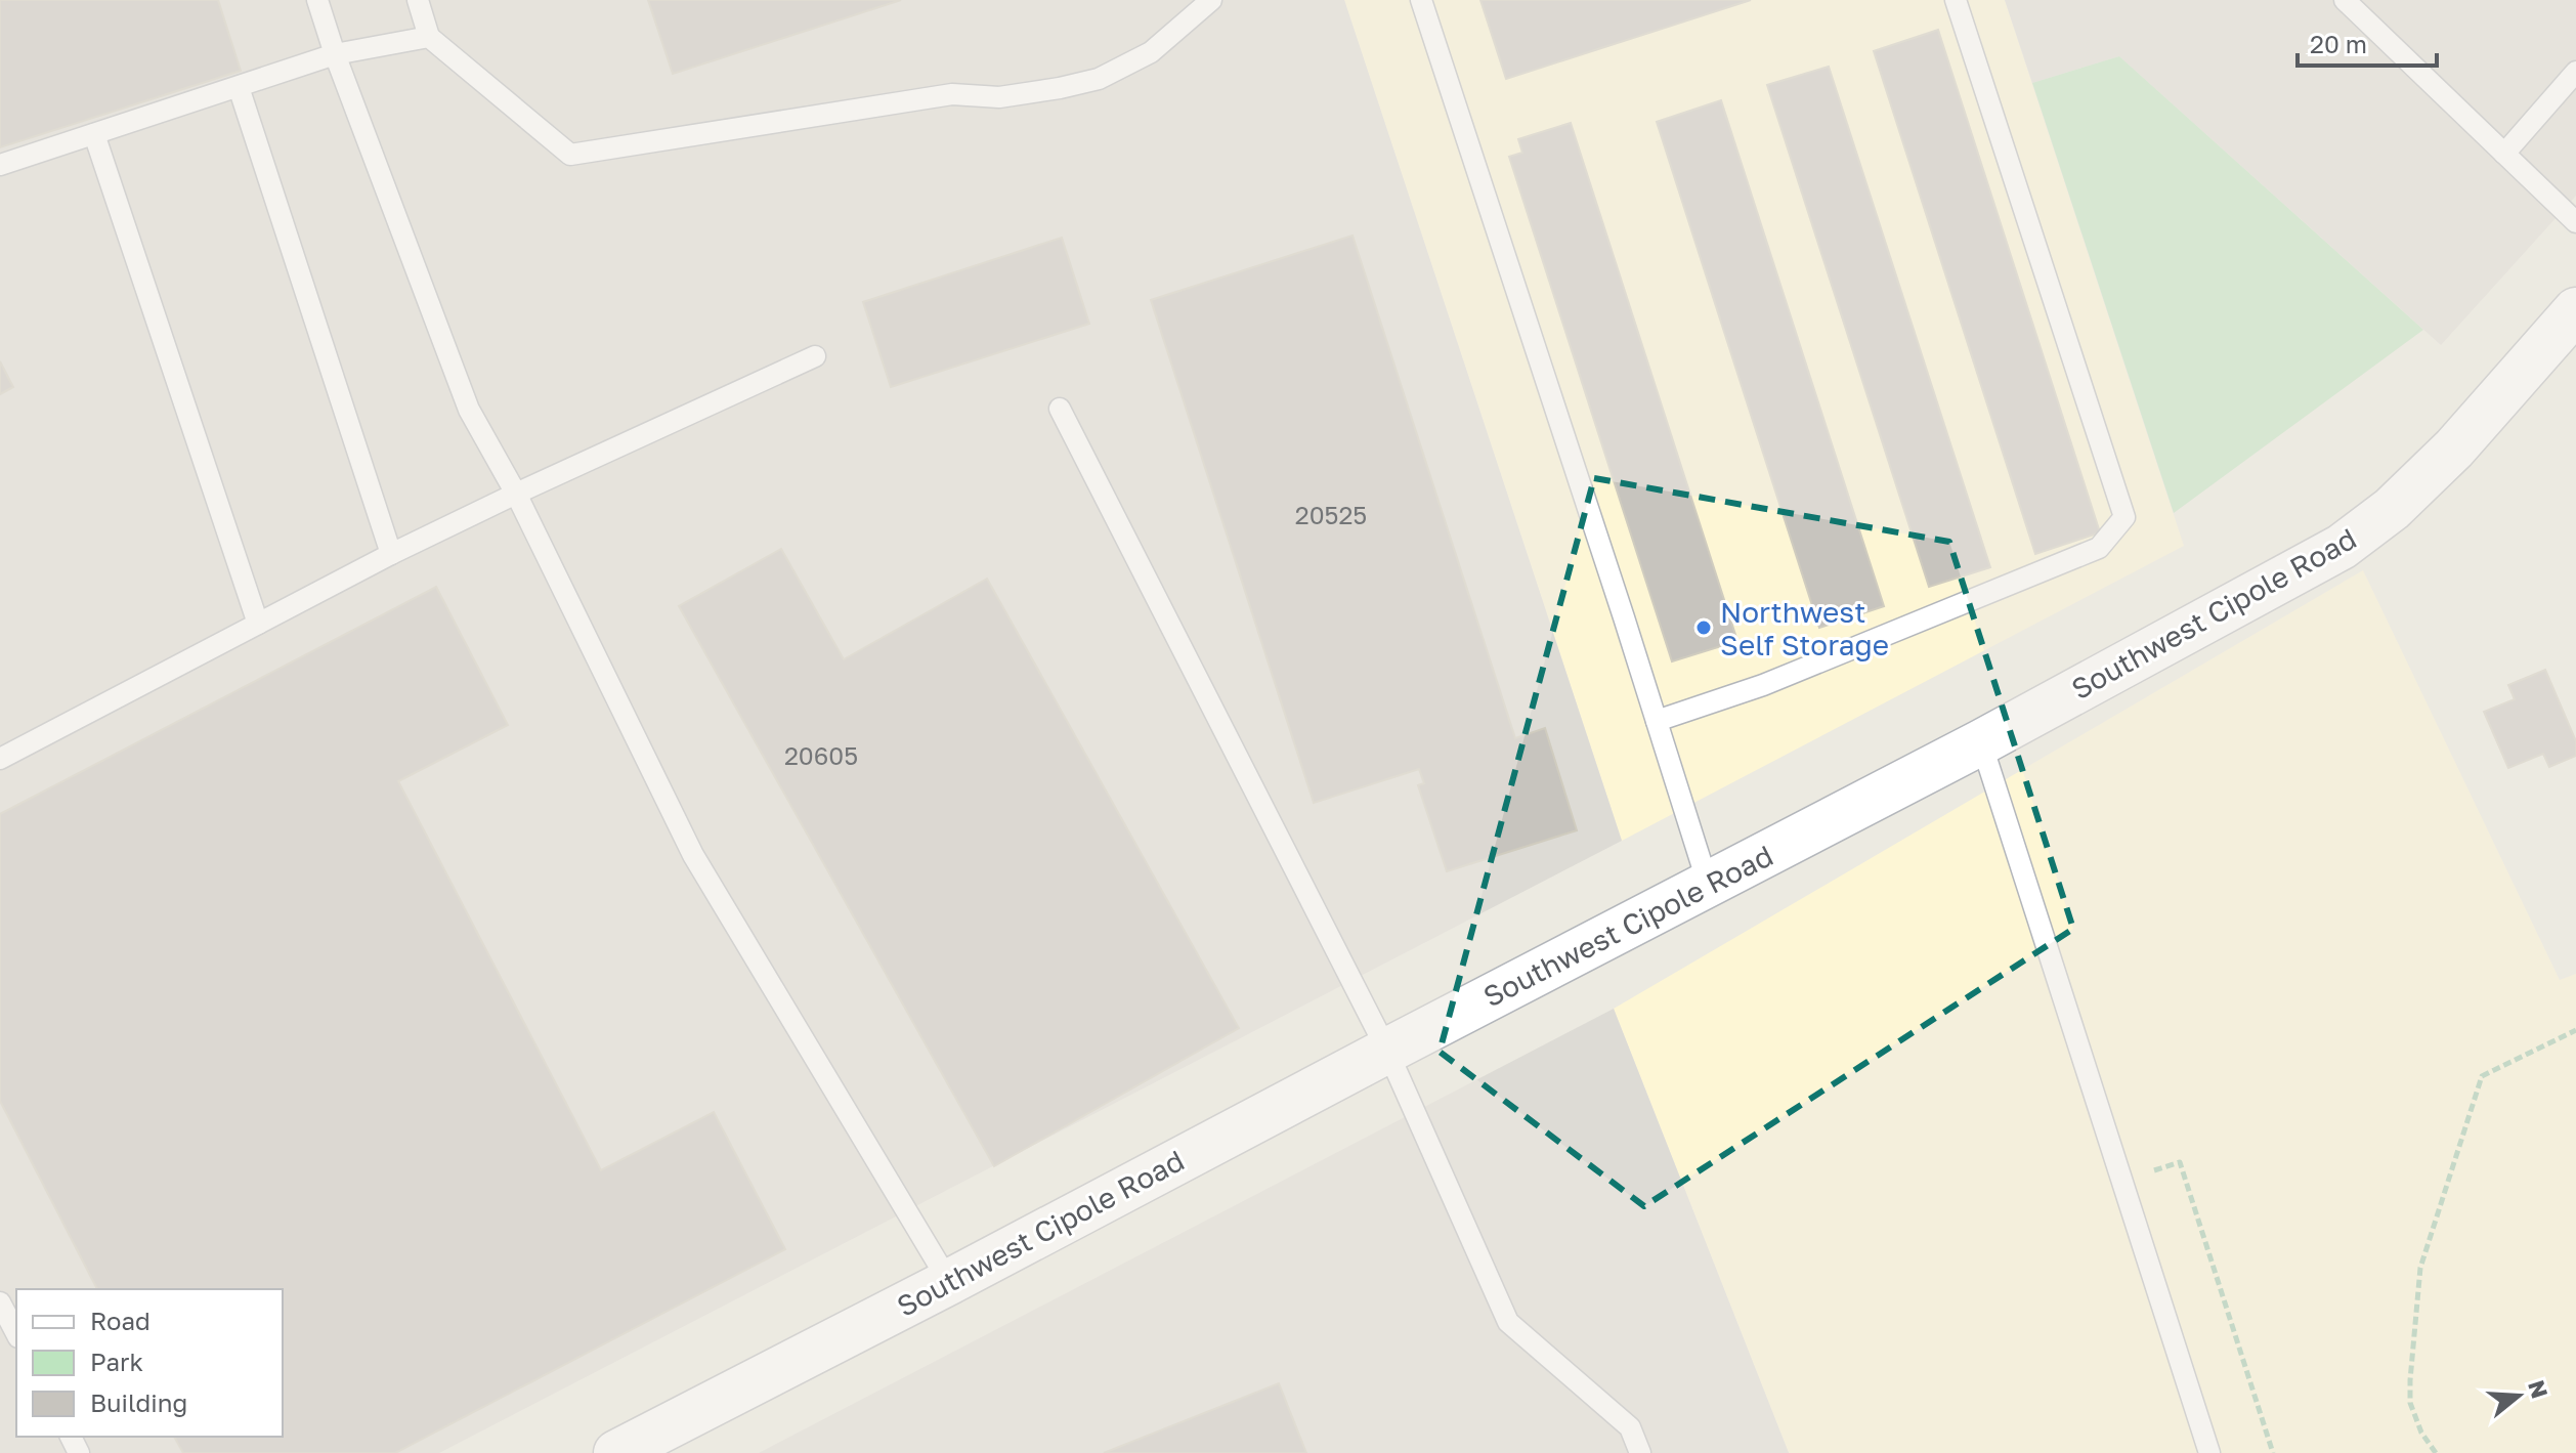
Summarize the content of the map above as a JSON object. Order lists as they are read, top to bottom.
{
  "streets": {
    "street": ["Southwest Cipole Road"]
  },
  "places": ["Northwest Self Storage"],
  "house_numbers": ["20525", "20605"],
  "legend": ["Road", "Park", "Building"],
  "scale_bar": "20 m",
  "north": "right"
}
